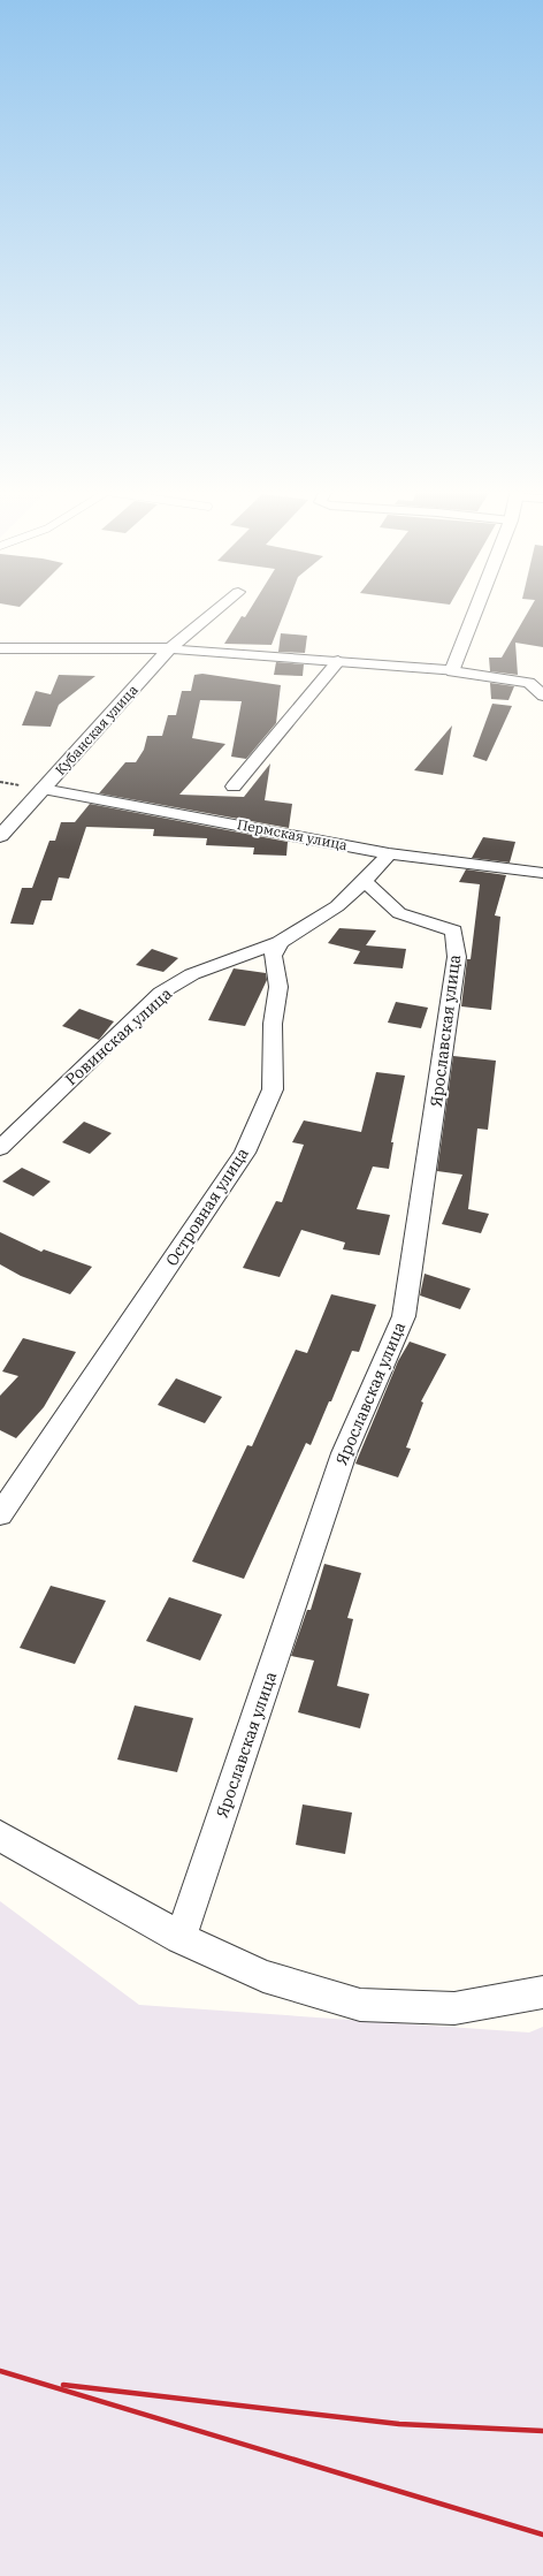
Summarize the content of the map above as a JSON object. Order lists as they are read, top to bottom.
{
  "streets": {
    "street": [
      "Кубанская улица",
      "Пермская улица",
      "Ярославская улица",
      "Ровинская улица",
      "Островная улица"
    ]
  },
  "crossings": [
    ["Кубанская улица", "Пермская улица"],
    ["Ровинская улица", "Островная улица"]
  ]
}
